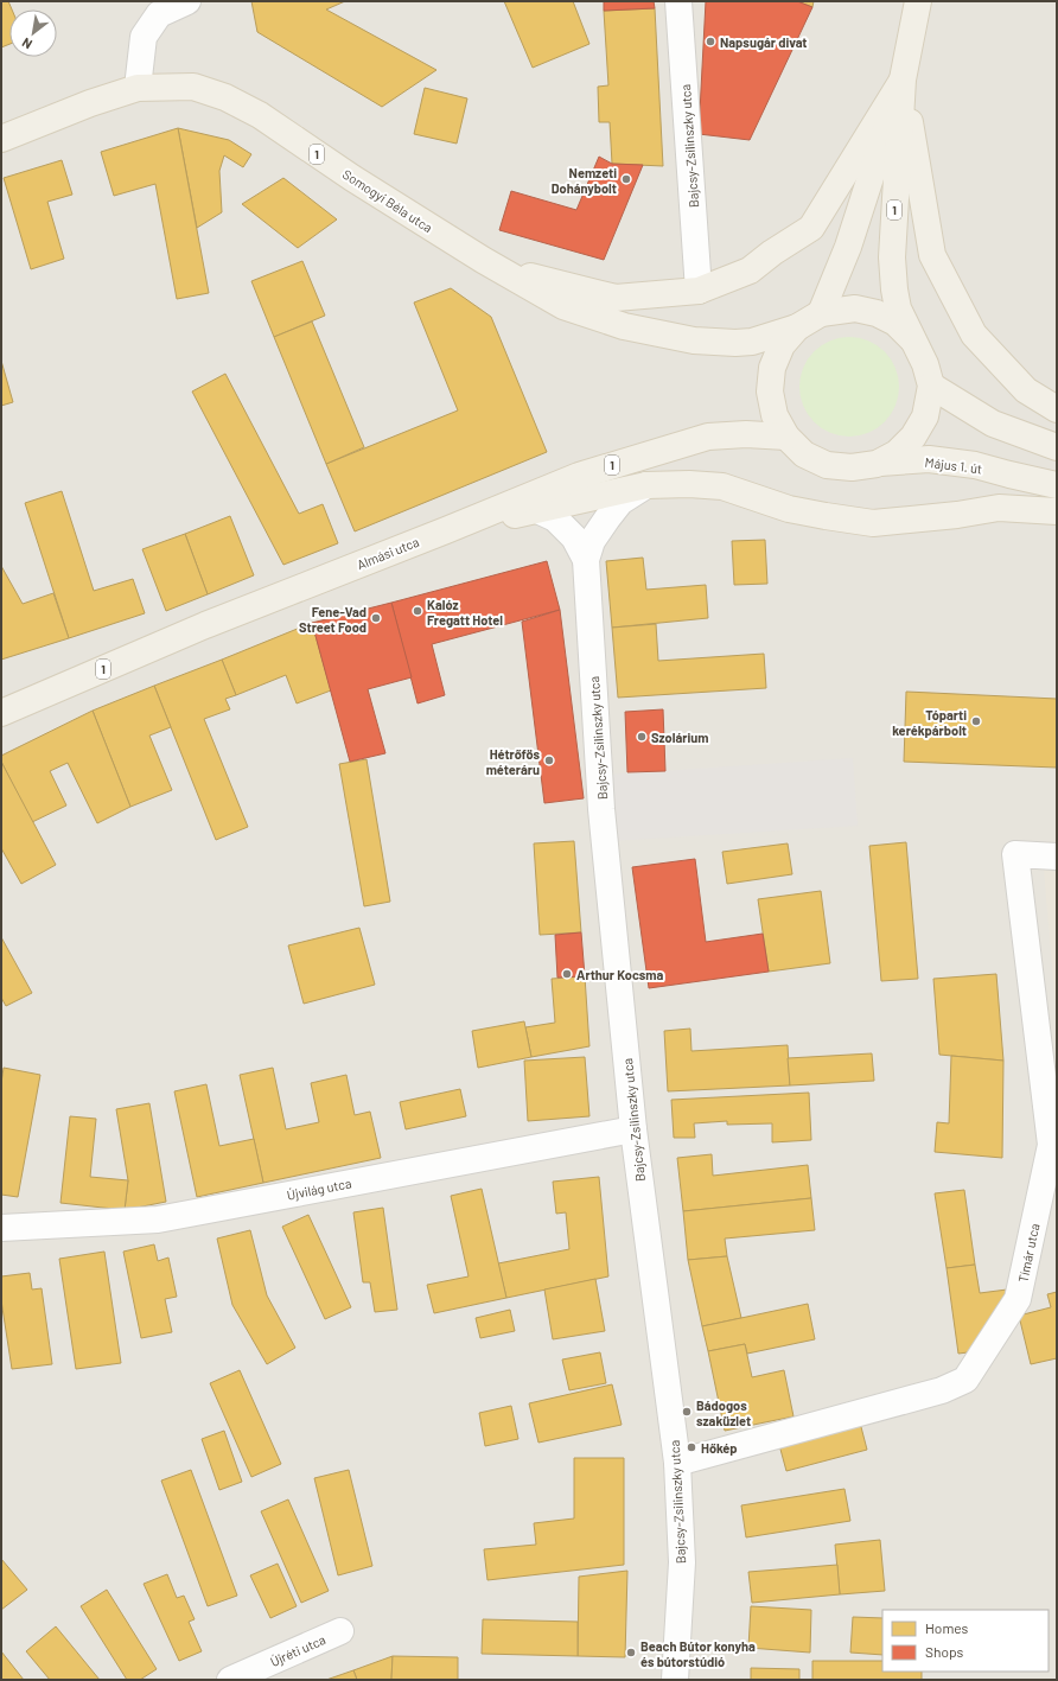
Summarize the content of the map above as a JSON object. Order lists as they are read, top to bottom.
{
  "streets": {
    "main road": [
      "1",
      "Somogyi Béla utca",
      "Május 1. út",
      "Almási utca"
    ],
    "street": [
      "Bajcsy-Zsilinszky utca",
      "Újvilág utca",
      "Tímár utca",
      "Újréti utca"
    ]
  },
  "crossings": [
    ["Bajcsy-Zsilinszky utca", "1"],
    ["Bajcsy-Zsilinszky utca", "Újvilág utca"],
    ["Bajcsy-Zsilinszky utca", "Tímár utca"],
    ["1", "Somogyi Béla utca"],
    ["1", "Május 1. út"],
    ["1", "Almási utca"],
    ["Május 1. út", "Almási utca"]
  ],
  "places": [
    "Napsugár divat",
    "Nemzeti Dohánybolt",
    "Kalóz Fregatt Hotel",
    "Fene-Vad Street Food",
    "Tóparti kerékpárbolt",
    "Szolárium",
    "Hétrőfös méteráru",
    "Arthur Kocsma",
    "Bádogos szaküzlet",
    "Hőkép",
    "Beach Bútor konyha és bútorstúdió"
  ],
  "legend": ["Homes", "Shops"],
  "north": "bottom left"
}
